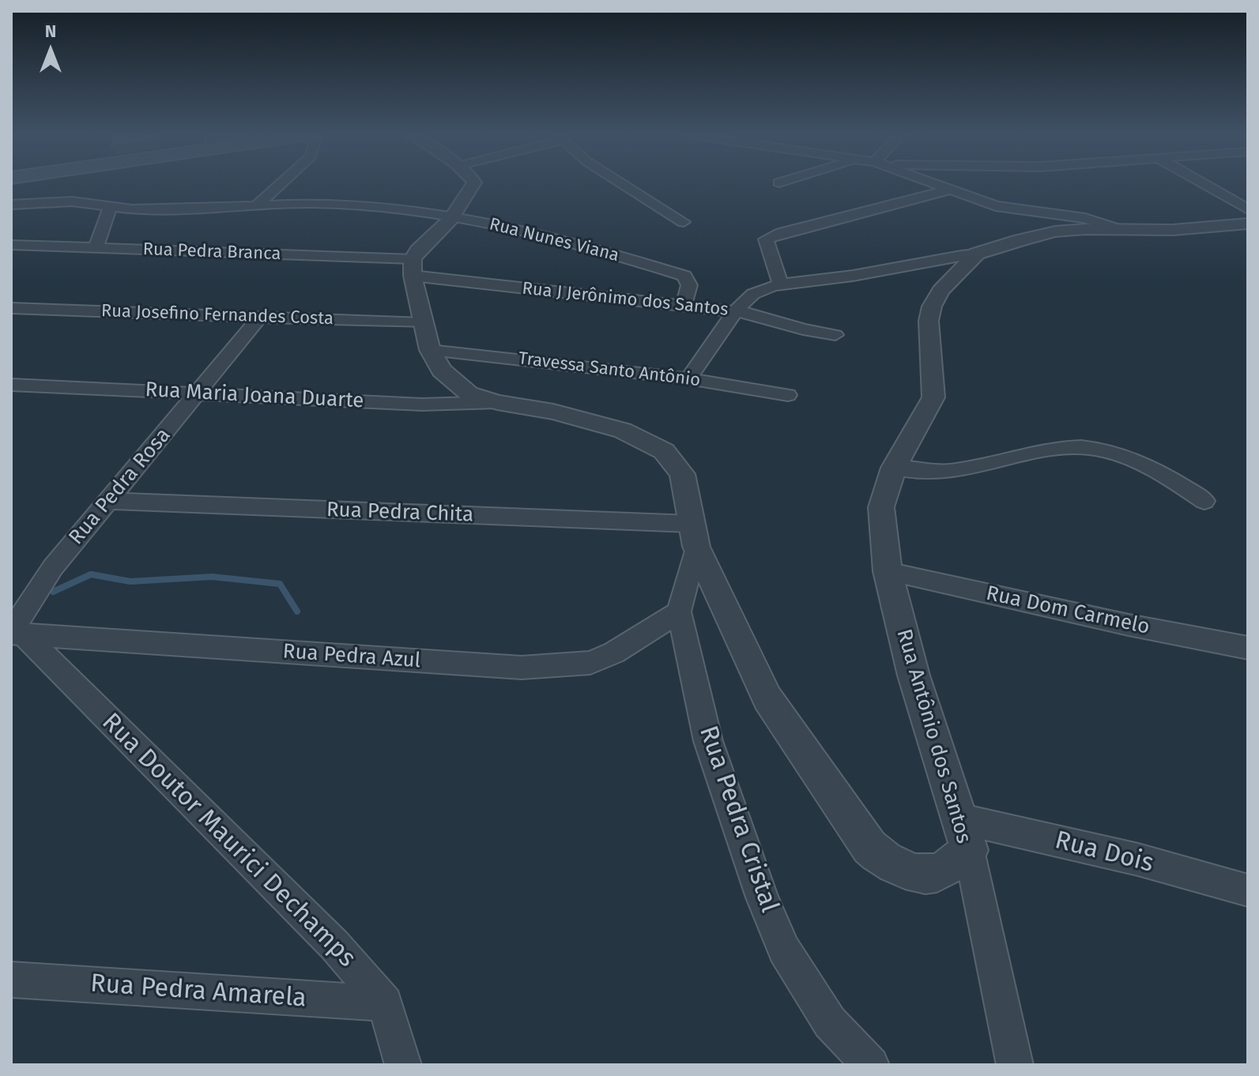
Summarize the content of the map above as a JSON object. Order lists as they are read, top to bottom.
{
  "streets": {
    "street": [
      "Rua Nunes Viana",
      "Rua Pedra Branca",
      "Rua J Jerônimo dos Santos",
      "Rua Josefino Fernandes Costa",
      "Travessa Santo Antônio",
      "Rua Maria Joana Duarte",
      "Rua Pedra Rosa",
      "Rua Pedra Chita",
      "Rua Dom Carmelo",
      "Rua Pedra Azul",
      "Rua Antônio dos Santos",
      "Rua Pedra Cristal",
      "Rua Doutor Maurici Dechamps",
      "Rua Dois",
      "Rua Pedra Amarela"
    ]
  },
  "crossings": [
    ["Rua Nunes Viana", "Rua J Jerônimo dos Santos"],
    ["Rua Pedra Branca", "Rua J Jerônimo dos Santos"],
    ["Rua Pedra Branca", "Rua Antônio dos Santos"],
    ["Rua J Jerônimo dos Santos", "Rua Antônio dos Santos"],
    ["Rua Josefino Fernandes Costa", "Rua Pedra Rosa"],
    ["Rua Josefino Fernandes Costa", "Rua Antônio dos Santos"],
    ["Travessa Santo Antônio", "Rua Antônio dos Santos"],
    ["Rua Maria Joana Duarte", "Rua Pedra Rosa"],
    ["Rua Maria Joana Duarte", "Rua Antônio dos Santos"],
    ["Rua Pedra Rosa", "Rua Pedra Chita"],
    ["Rua Pedra Rosa", "Rua Pedra Azul"],
    ["Rua Pedra Rosa", "Rua Doutor Maurici Dechamps"],
    ["Rua Pedra Chita", "Rua Antônio dos Santos"],
    ["Rua Pedra Chita", "Rua Pedra Cristal"],
    ["Rua Dom Carmelo", "Rua Antônio dos Santos"],
    ["Rua Pedra Azul", "Rua Pedra Cristal"],
    ["Rua Pedra Azul", "Rua Doutor Maurici Dechamps"],
    ["Rua Antônio dos Santos", "Rua Pedra Cristal"],
    ["Rua Antônio dos Santos", "Rua Dois"],
    ["Rua Doutor Maurici Dechamps", "Rua Pedra Amarela"]
  ],
  "north": "top"
}
